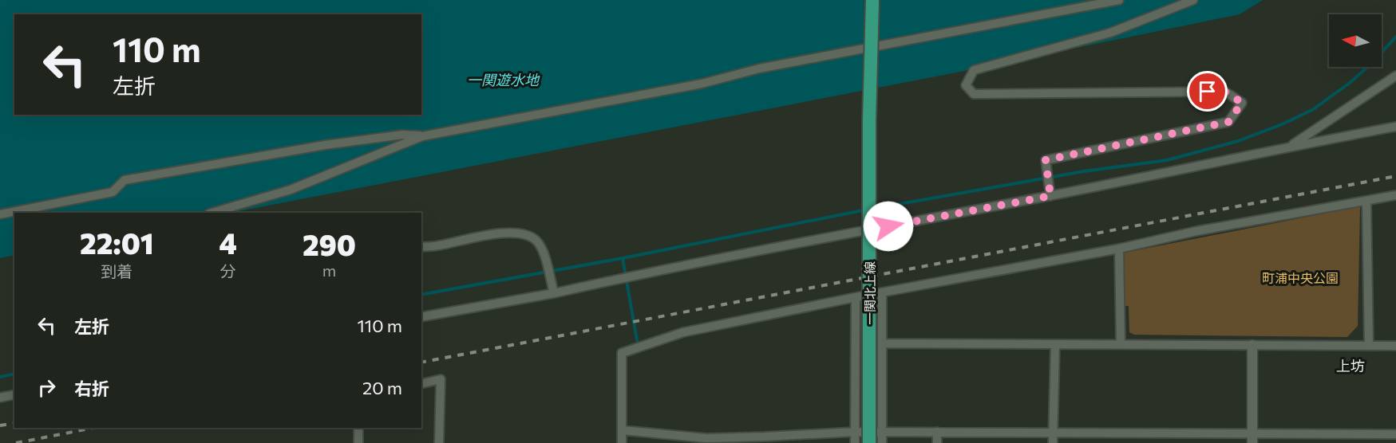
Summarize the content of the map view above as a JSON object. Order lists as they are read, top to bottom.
{
  "streets": {
    "main road": ["一関北上線"]
  },
  "districts": ["上坊"],
  "water": ["一関遊水地"],
  "parks": ["町浦中央公園"],
  "north": "left",
  "page": {
    "turn": ["110 m", "左折"],
    "eta": [
      "22:01",
      "到着",
      "4",
      "分",
      "290",
      "m"
    ],
    "list": [
      {
        "name": "左折",
        "value": "110 m"
      },
      {
        "name": "右折",
        "value": "20 m"
      }
    ]
  }
}
